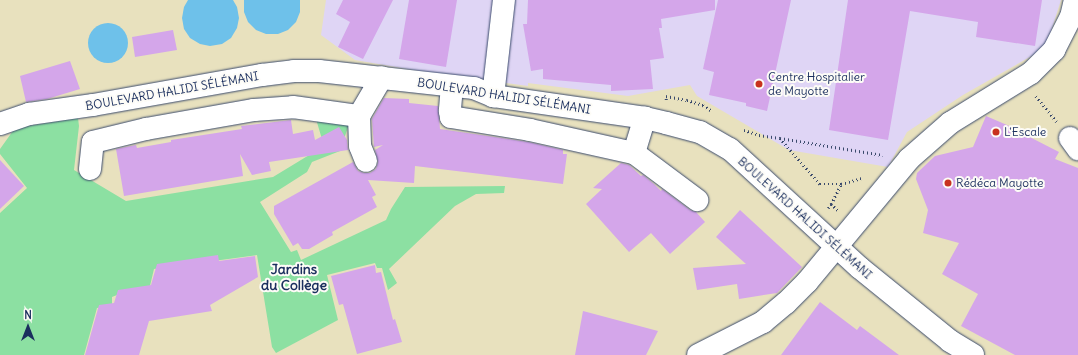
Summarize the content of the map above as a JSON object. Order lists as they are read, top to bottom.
{
  "streets": {
    "street": ["BOULEVARD HALIDI SÉLÉMANI"]
  },
  "districts": ["Jardins du Collège"],
  "places": ["Centre Hospitalier de Mayotte", "L'Escale", "Rédéca Mayotte"],
  "north": "top"
}
